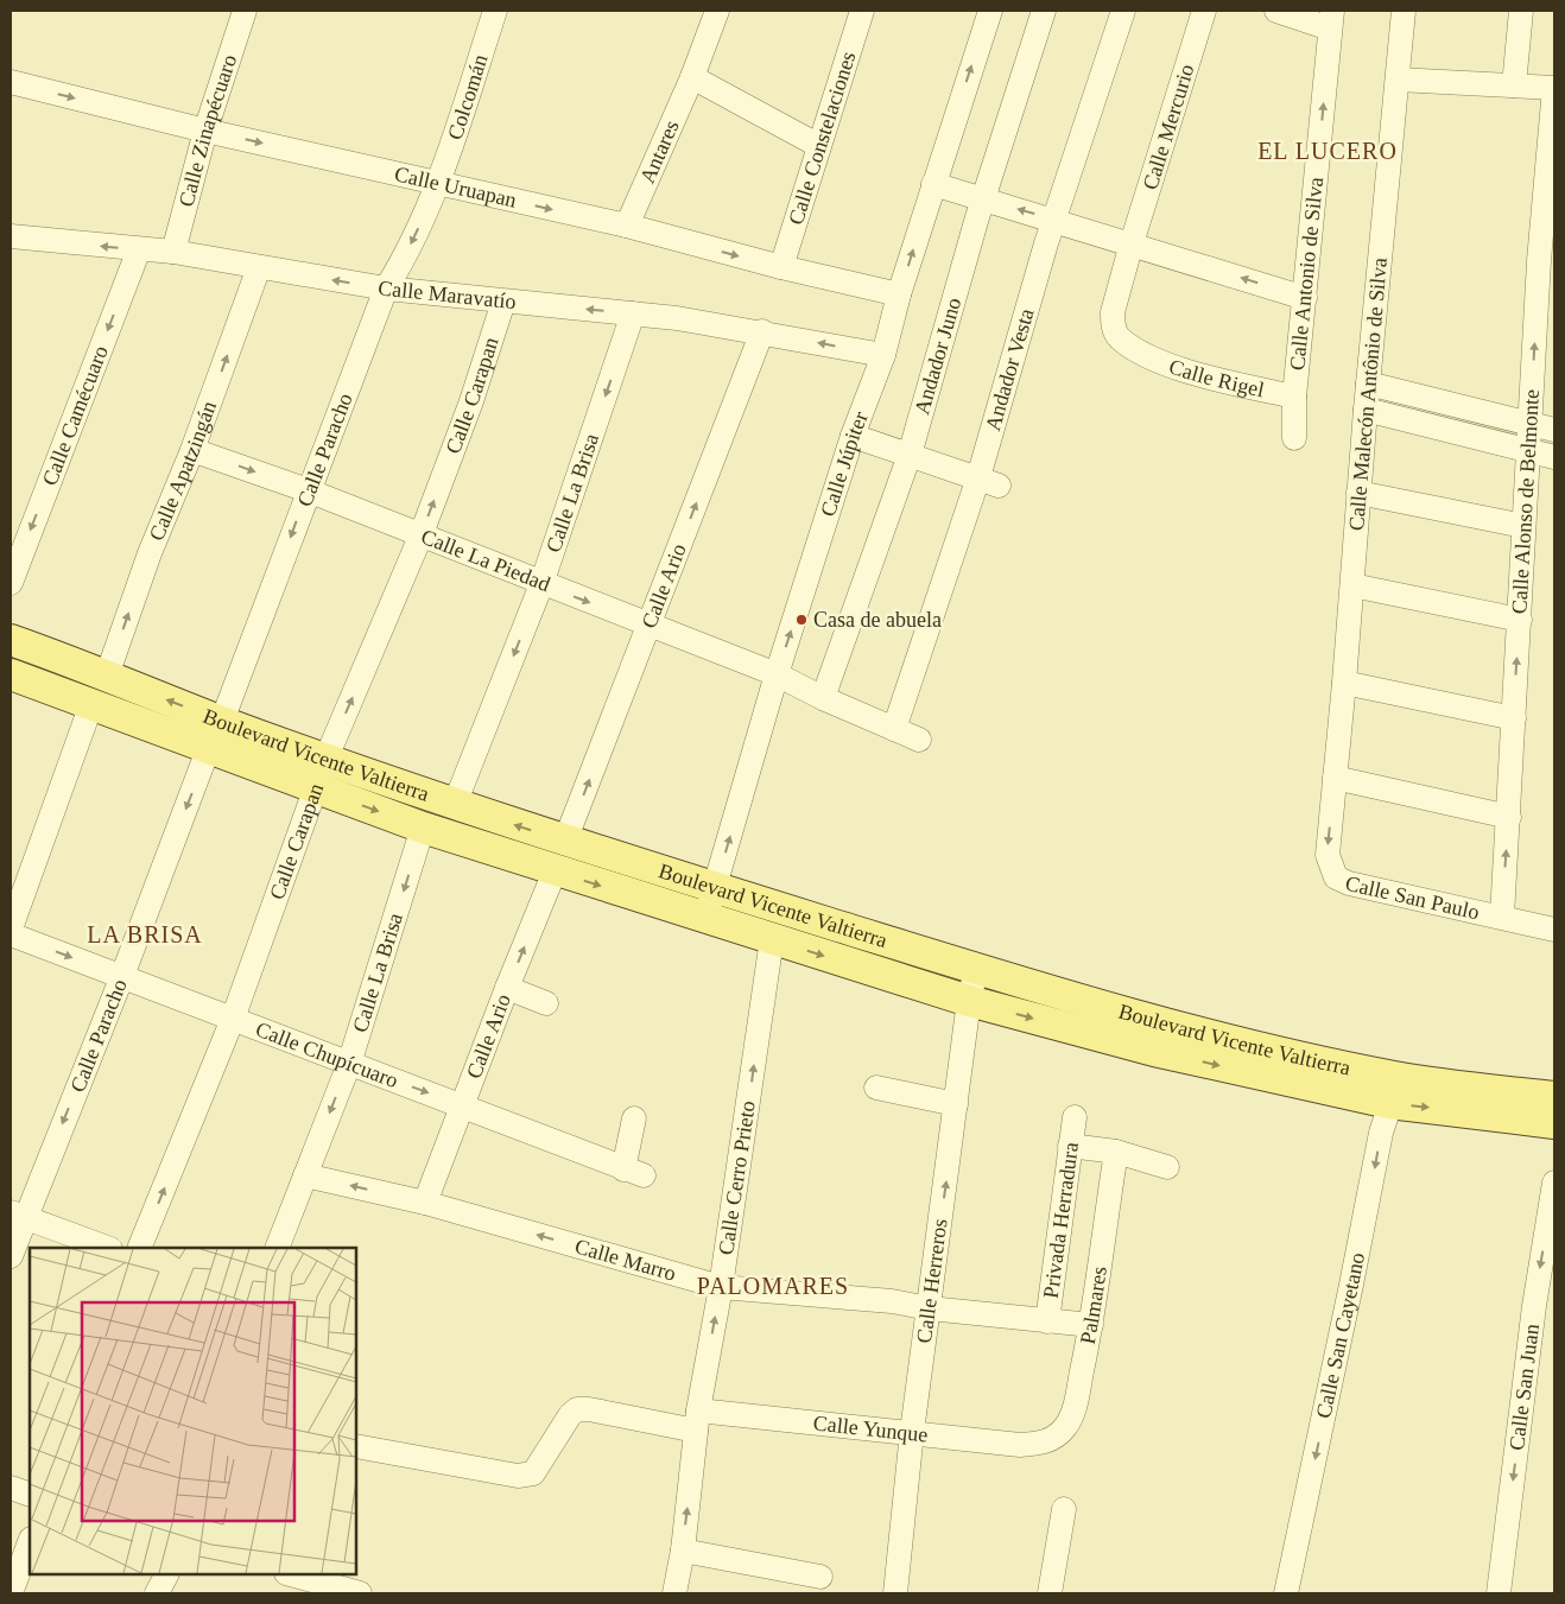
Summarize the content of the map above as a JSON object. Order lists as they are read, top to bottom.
{
  "streets": {
    "main road": ["Boulevard Vicente Valtierra"],
    "street": [
      "Colcomán",
      "Calle Mercurio",
      "Calle Zinapécuaro",
      "Calle Constelaciones",
      "Antares",
      "Calle Uruapan",
      "Calle Antonio de Silva",
      "Calle Maravatío",
      "Andador Juno",
      "Andador Vesta",
      "Calle Rigel",
      "Calle Malecón Antônio de Silva",
      "Calle Carapan",
      "Calle Camécuaro",
      "Calle Paracho",
      "Calle Júpiter",
      "Calle Apatzingán",
      "Calle La Brisa",
      "Calle Alonso de Belmonte",
      "Calle La Piedad",
      "Calle Ario",
      "Calle San Paulo",
      "Calle Chupícuaro",
      "Calle Cerro Prieto",
      "Privada Herradura",
      "Calle Marro",
      "Calle Herreros",
      "Palmares",
      "Calle San Cayetano",
      "Calle San Juan",
      "Calle Yunque"
    ]
  },
  "crossings": [
    ["Colcomán", "Calle Uruapan"],
    ["Colcomán", "Calle Paracho"],
    ["Calle Mercurio", "Calle Rigel"],
    ["Calle Zinapécuaro", "Calle Uruapan"],
    ["Calle Zinapécuaro", "Calle Maravatío"],
    ["Calle Constelaciones", "Calle Uruapan"],
    ["Antares", "Calle Uruapan"],
    ["Calle Uruapan", "Calle Paracho"],
    ["Calle Uruapan", "Calle Júpiter"],
    ["Calle Antonio de Silva", "Calle Rigel"],
    ["Calle Maravatío", "Calle Carapan"],
    ["Calle Maravatío", "Calle Camécuaro"],
    ["Calle Maravatío", "Calle Paracho"],
    ["Calle Maravatío", "Calle Júpiter"],
    ["Calle Maravatío", "Calle Apatzingán"],
    ["Calle Maravatío", "Calle La Brisa"],
    ["Calle Maravatío", "Calle Ario"],
    ["Andador Juno", "Calle La Piedad"],
    ["Andador Vesta", "Calle La Piedad"],
    ["Calle Malecón Antônio de Silva", "Calle San Paulo"],
    ["Calle Carapan", "Calle La Piedad"],
    ["Calle Carapan", "Boulevard Vicente Valtierra"],
    ["Calle Carapan", "Calle Chupícuaro"],
    ["Calle Paracho", "Calle La Piedad"],
    ["Calle Paracho", "Boulevard Vicente Valtierra"],
    ["Calle Paracho", "Calle Chupícuaro"],
    ["Calle Júpiter", "Calle La Piedad"],
    ["Calle Júpiter", "Boulevard Vicente Valtierra"],
    ["Calle Apatzingán", "Calle La Piedad"],
    ["Calle Apatzingán", "Boulevard Vicente Valtierra"],
    ["Calle La Brisa", "Calle La Piedad"],
    ["Calle La Brisa", "Boulevard Vicente Valtierra"],
    ["Calle La Brisa", "Calle Chupícuaro"],
    ["Calle La Brisa", "Calle Marro"],
    ["Calle Alonso de Belmonte", "Calle San Paulo"],
    ["Calle La Piedad", "Calle Ario"],
    ["Calle Ario", "Boulevard Vicente Valtierra"],
    ["Calle Ario", "Calle Chupícuaro"],
    ["Calle Ario", "Calle Marro"],
    ["Boulevard Vicente Valtierra", "Calle Cerro Prieto"],
    ["Boulevard Vicente Valtierra", "Calle Herreros"],
    ["Boulevard Vicente Valtierra", "Calle San Cayetano"],
    ["Calle Cerro Prieto", "Calle Marro"],
    ["Calle Cerro Prieto", "Calle Yunque"],
    ["Privada Herradura", "Calle Marro"],
    ["Calle Marro", "Calle Herreros"],
    ["Calle Marro", "Palmares"],
    ["Calle Herreros", "Calle Yunque"],
    ["Palmares", "Calle Yunque"]
  ],
  "one_way": [
    "Calle Uruapan",
    "Calle Antonio de Silva",
    "Calle Maravatío",
    "Calle Carapan",
    "Calle Camécuaro",
    "Calle Paracho",
    "Calle Júpiter",
    "Calle Apatzingán",
    "Calle La Brisa",
    "Calle Alonso de Belmonte",
    "Calle Ario",
    "Calle Cerro Prieto",
    "Calle Marro",
    "Calle San Cayetano",
    "Calle San Juan"
  ],
  "districts": ["EL LUCERO", "LA BRISA", "PALOMARES"],
  "places": ["Casa de abuela"]
}
